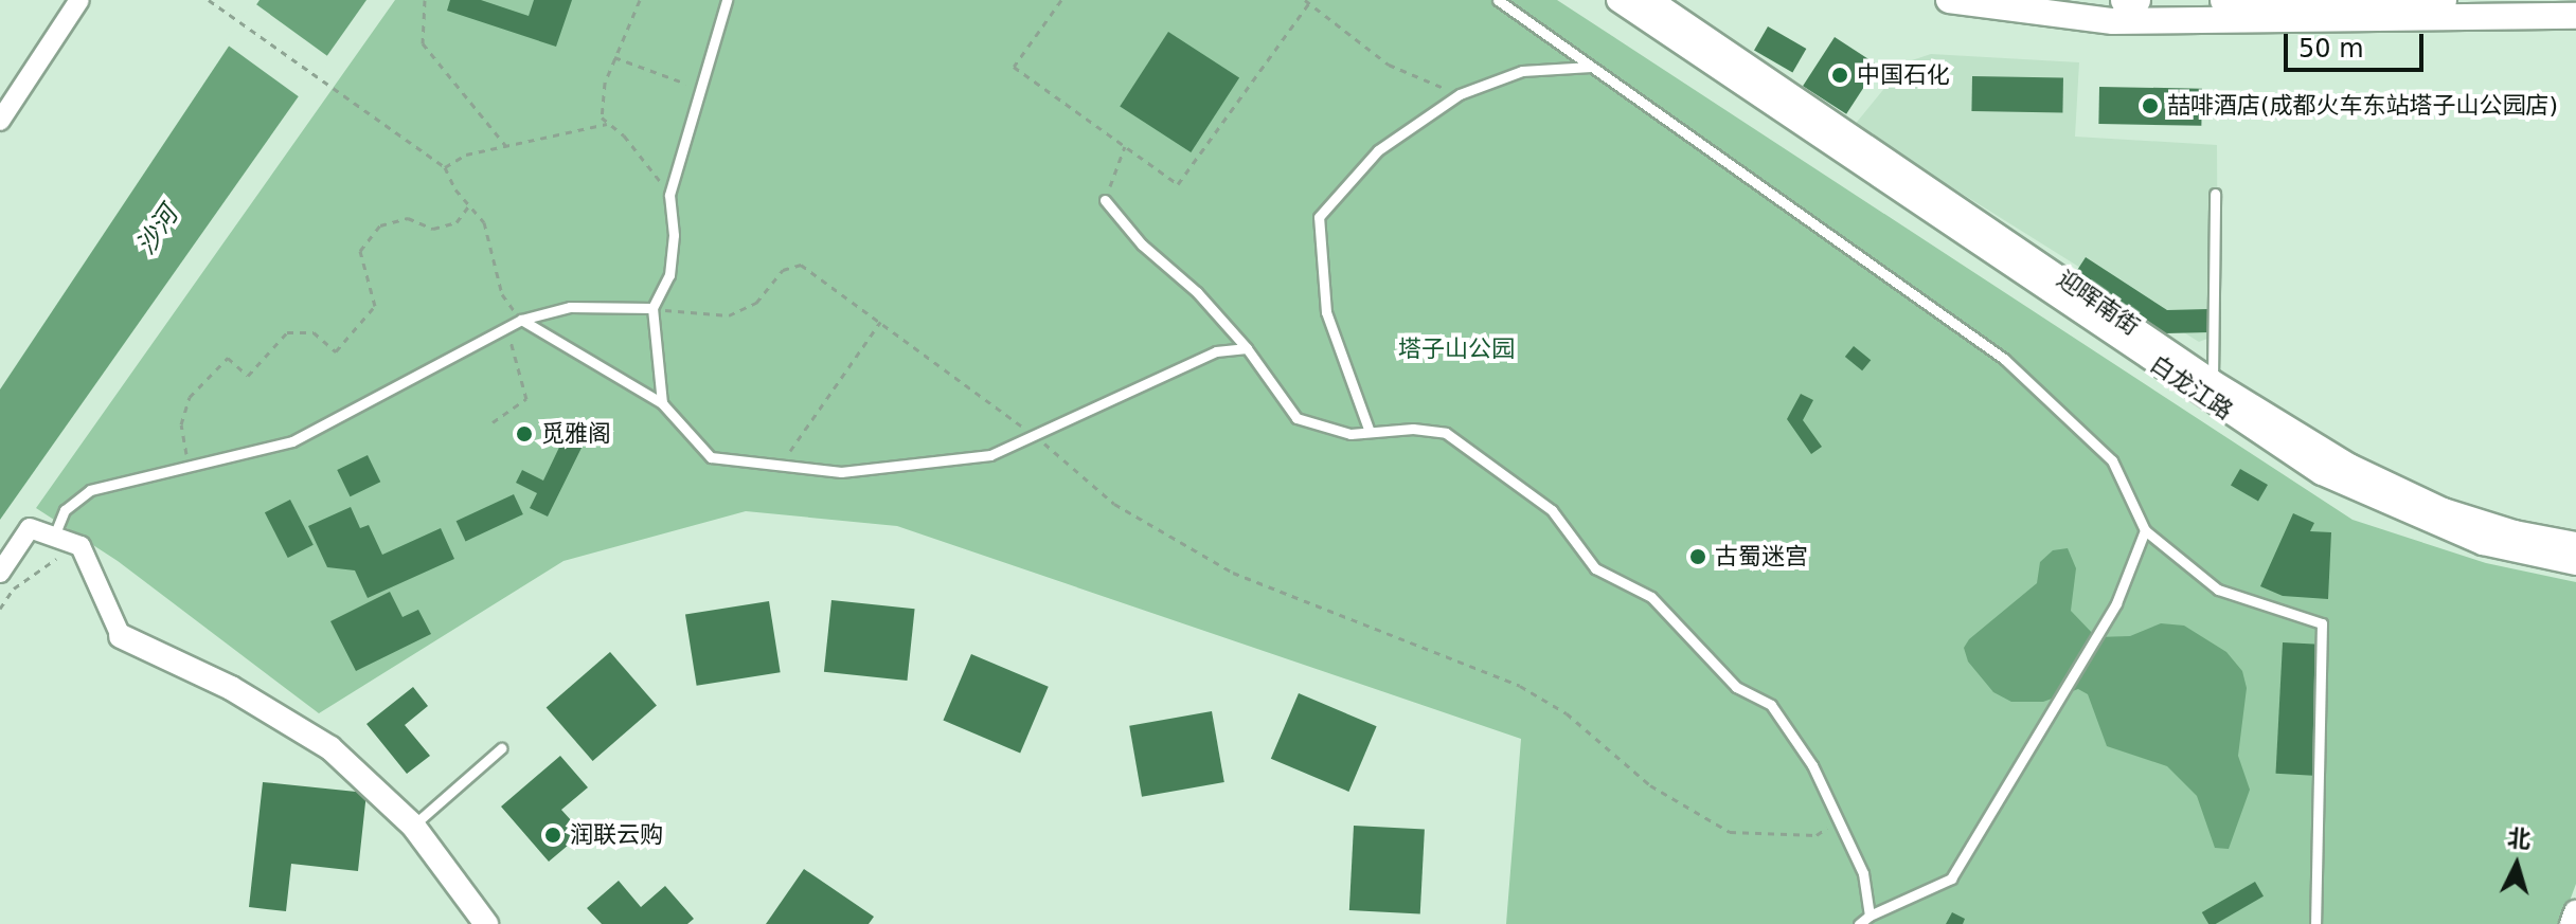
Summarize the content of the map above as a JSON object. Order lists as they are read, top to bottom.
{
  "streets": {
    "street": ["迎晖南街", "白龙江路"]
  },
  "water": ["沙河"],
  "parks": ["塔子山公园"],
  "places": [
    "中国石化",
    "喆啡酒店(成都火车东站塔子山公园店)",
    "觅雅阁",
    "古蜀迷宫",
    "润联云购"
  ],
  "scale_bar": "50 m",
  "north": "top"
}
